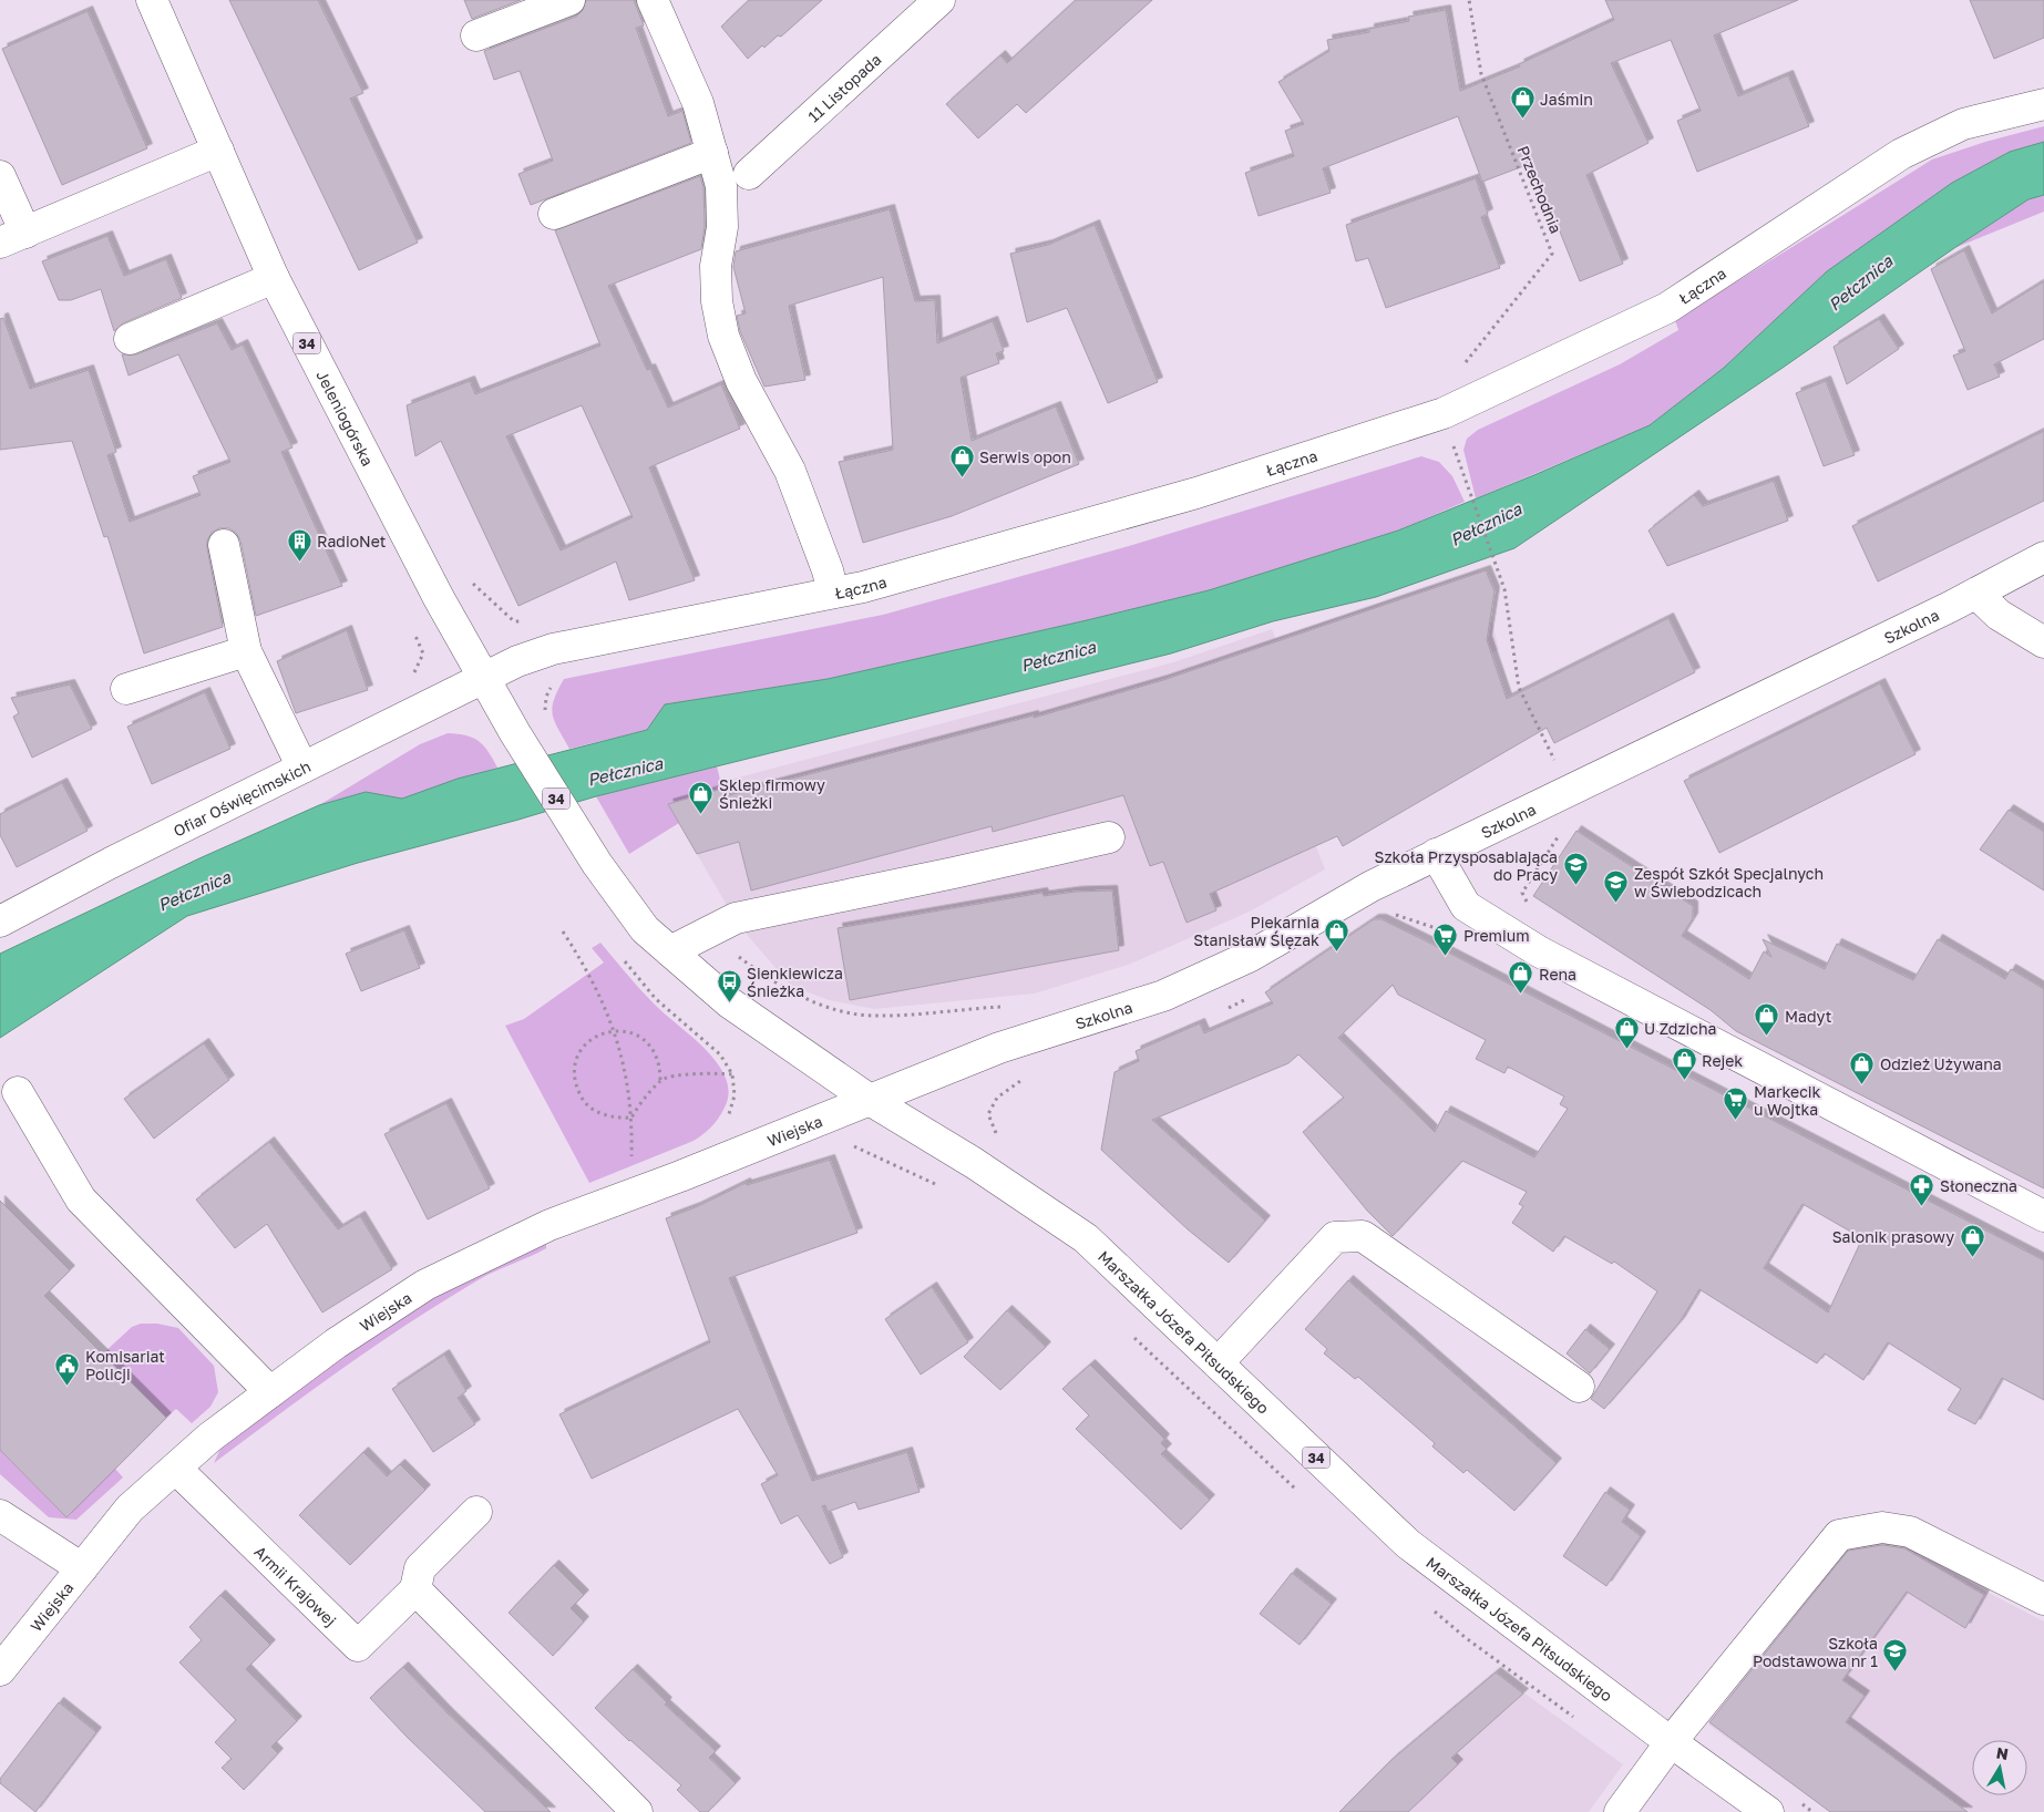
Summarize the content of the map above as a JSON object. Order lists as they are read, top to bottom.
{
  "streets": {
    "street": [
      "11 Listopada",
      "Łączna",
      "34",
      "Jeleniogórska",
      "Szkolna",
      "Ofiar Oświęcimskich",
      "Wiejska",
      "Marszałka Józefa Piłsudskiego",
      "Armii Krajowej"
    ],
    "path": ["Przechodnia"]
  },
  "crossings": [
    ["Łączna", "Jeleniogórska"],
    ["Łączna", "Ofiar Oświęcimskich"],
    ["Łączna", "Marszałka Józefa Piłsudskiego"],
    ["Jeleniogórska", "Ofiar Oświęcimskich"],
    ["Jeleniogórska", "Marszałka Józefa Piłsudskiego"],
    ["Szkolna", "Wiejska"],
    ["Szkolna", "Marszałka Józefa Piłsudskiego"],
    ["Ofiar Oświęcimskich", "Marszałka Józefa Piłsudskiego"],
    ["Wiejska", "Marszałka Józefa Piłsudskiego"],
    ["Wiejska", "Armii Krajowej"]
  ],
  "water": ["Pełcznica"],
  "places": {
    "shop": [
      "Jaśmin",
      "Serwis opon",
      "Sklep firmowy Śnieżki",
      "Piekarnia Stanisław Ślęzak",
      "Rena",
      "Madyt",
      "U Zdzicha",
      "Rejek",
      "Odzież Używana",
      "Salonik prasowy"
    ],
    "building": ["RadioNet"],
    "school or university": ["Szkoła Przysposabiająca do Pracy", "Zespół Szkół Specjalnych w Świebodzicach", "Szkoła Podstawowa nr 1"],
    "supermarket": ["Premium", "Markecik u Wojtka"],
    "bus stop": ["Sienkiewicza Śnieżka"],
    "pharmacy": ["Słoneczna"],
    "public building": ["Komisariat Policji"]
  },
  "north": "top"
}
